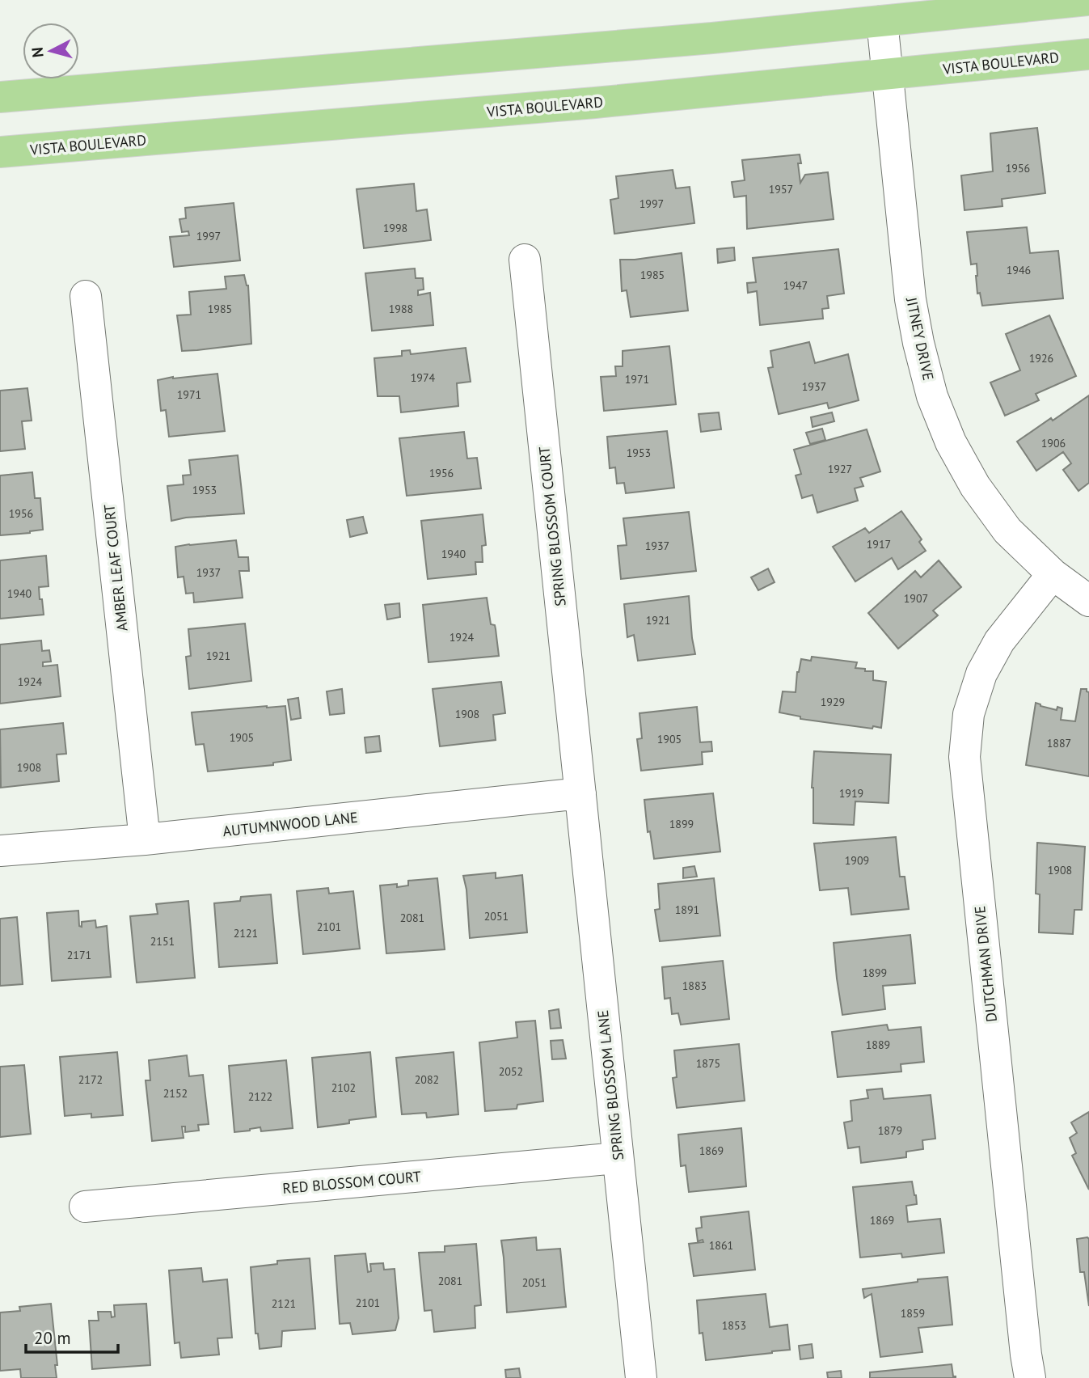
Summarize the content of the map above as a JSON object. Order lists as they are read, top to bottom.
{
  "streets": {
    "main road": ["VISTA BOULEVARD"],
    "street": [
      "JITNEY DRIVE",
      "SPRING BLOSSOM COURT",
      "AMBER LEAF COURT",
      "AUTUMNWOOD LANE",
      "DUTCHMAN DRIVE",
      "SPRING BLOSSOM LANE",
      "RED BLOSSOM COURT"
    ]
  },
  "crossings": [
    ["VISTA BOULEVARD", "JITNEY DRIVE"],
    ["JITNEY DRIVE", "DUTCHMAN DRIVE"],
    ["SPRING BLOSSOM COURT", "AUTUMNWOOD LANE"],
    ["SPRING BLOSSOM COURT", "SPRING BLOSSOM LANE"],
    ["AMBER LEAF COURT", "AUTUMNWOOD LANE"],
    ["AUTUMNWOOD LANE", "SPRING BLOSSOM LANE"],
    ["SPRING BLOSSOM LANE", "RED BLOSSOM COURT"]
  ],
  "house_numbers": [
    "1956",
    "1957",
    "1997",
    "1998",
    "1997",
    "1946",
    "1985",
    "1947",
    "1985",
    "1988",
    "1926",
    "1974",
    "1971",
    "1937",
    "1971",
    "1906",
    "1953",
    "1927",
    "1956",
    "1953",
    "1956",
    "1917",
    "1937",
    "1940",
    "1937",
    "1940",
    "1907",
    "1921",
    "1924",
    "1921",
    "1924",
    "1929",
    "1908",
    "1905",
    "1905",
    "1887",
    "1908",
    "1919",
    "1899",
    "1909",
    "1908",
    "1891",
    "2051",
    "2081",
    "2101",
    "2121",
    "2151",
    "2171",
    "1899",
    "1883",
    "1889",
    "1875",
    "2052",
    "2172",
    "2082",
    "2102",
    "2152",
    "2122",
    "1879",
    "1869",
    "1869",
    "1861",
    "2081",
    "2051",
    "2101",
    "2121",
    "1859",
    "1853"
  ],
  "scale_bar": "20 m",
  "north": "left"
}
